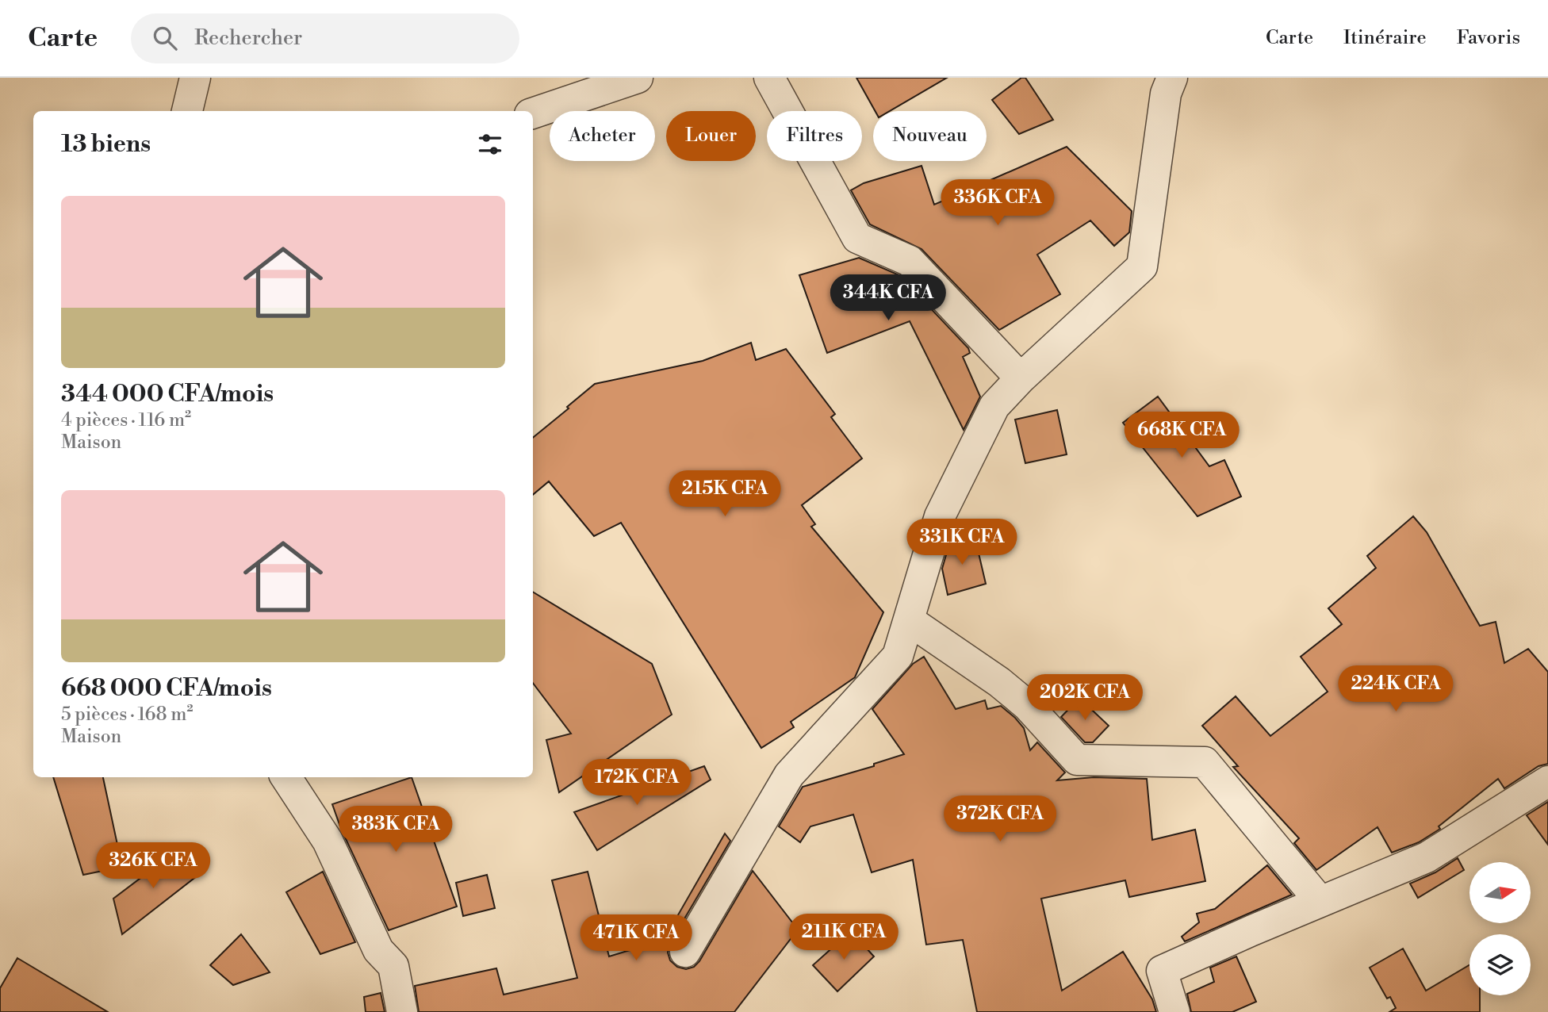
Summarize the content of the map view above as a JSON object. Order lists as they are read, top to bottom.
{
  "north": "right",
  "page": {
    "header": "Carte",
    "search": "Rechercher",
    "nav": ["Carte", "Itinéraire", "Favoris"],
    "chip": [
      "Acheter",
      "Louer",
      "Filtres",
      "Nouveau"
    ],
    "heading": "13 biens",
    "list": [
      {
        "name": "344 000 CFA/mois",
        "note": "4 pièces · 116 m² · Maison"
      },
      {
        "name": "668 000 CFA/mois",
        "note": "5 pièces · 168 m² · Maison"
      }
    ],
    "price": [
      "336K CFA",
      "344K CFA",
      "668K CFA",
      "215K CFA",
      "331K CFA",
      "224K CFA",
      "202K CFA",
      "172K CFA",
      "372K CFA",
      "383K CFA",
      "326K CFA",
      "211K CFA",
      "471K CFA"
    ]
  }
}
